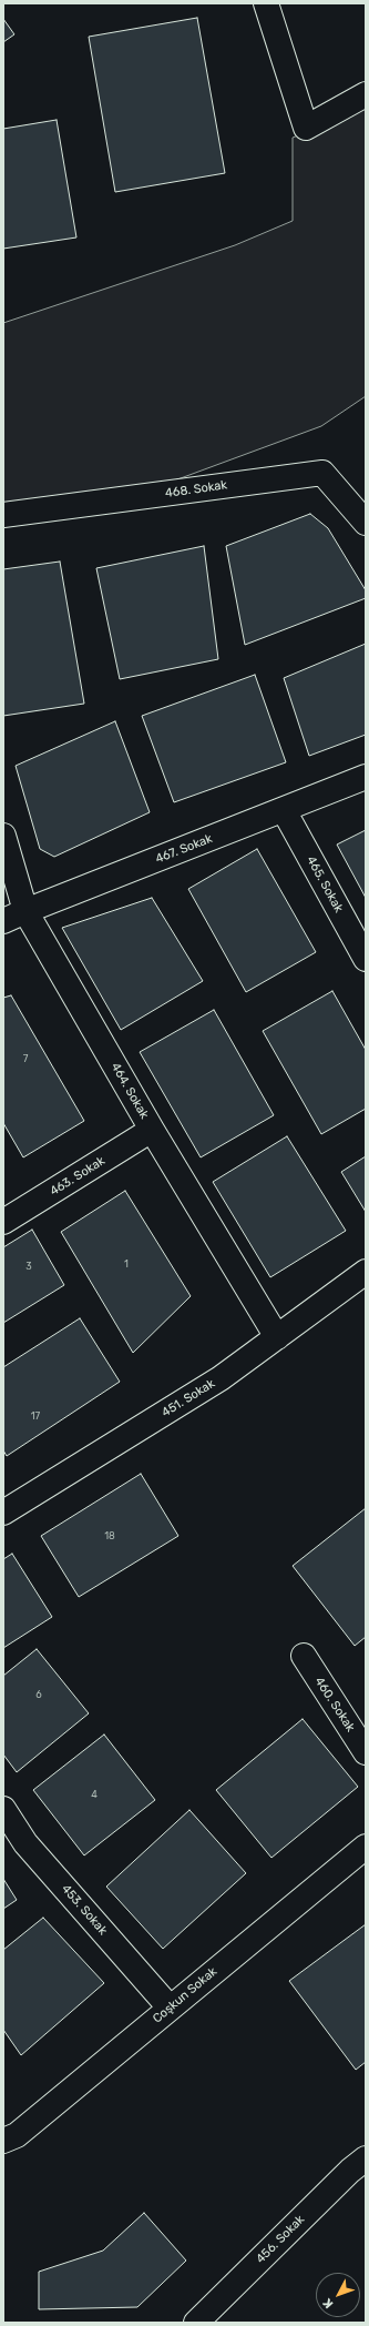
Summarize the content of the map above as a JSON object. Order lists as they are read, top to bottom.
{
  "streets": {
    "street": [
      "468. Sokak",
      "467. Sokak",
      "465. Sokak",
      "464. Sokak",
      "463. Sokak",
      "451. Sokak",
      "460. Sokak",
      "453. Sokak",
      "Coşkun Sokak",
      "456. Sokak"
    ]
  },
  "crossings": [
    ["467. Sokak", "465. Sokak"],
    ["467. Sokak", "464. Sokak"],
    ["464. Sokak", "463. Sokak"],
    ["464. Sokak", "451. Sokak"],
    ["453. Sokak", "Coşkun Sokak"]
  ],
  "house_numbers": [
    "7",
    "1",
    "3",
    "17",
    "18",
    "6",
    "4"
  ],
  "north": "bottom left"
}
